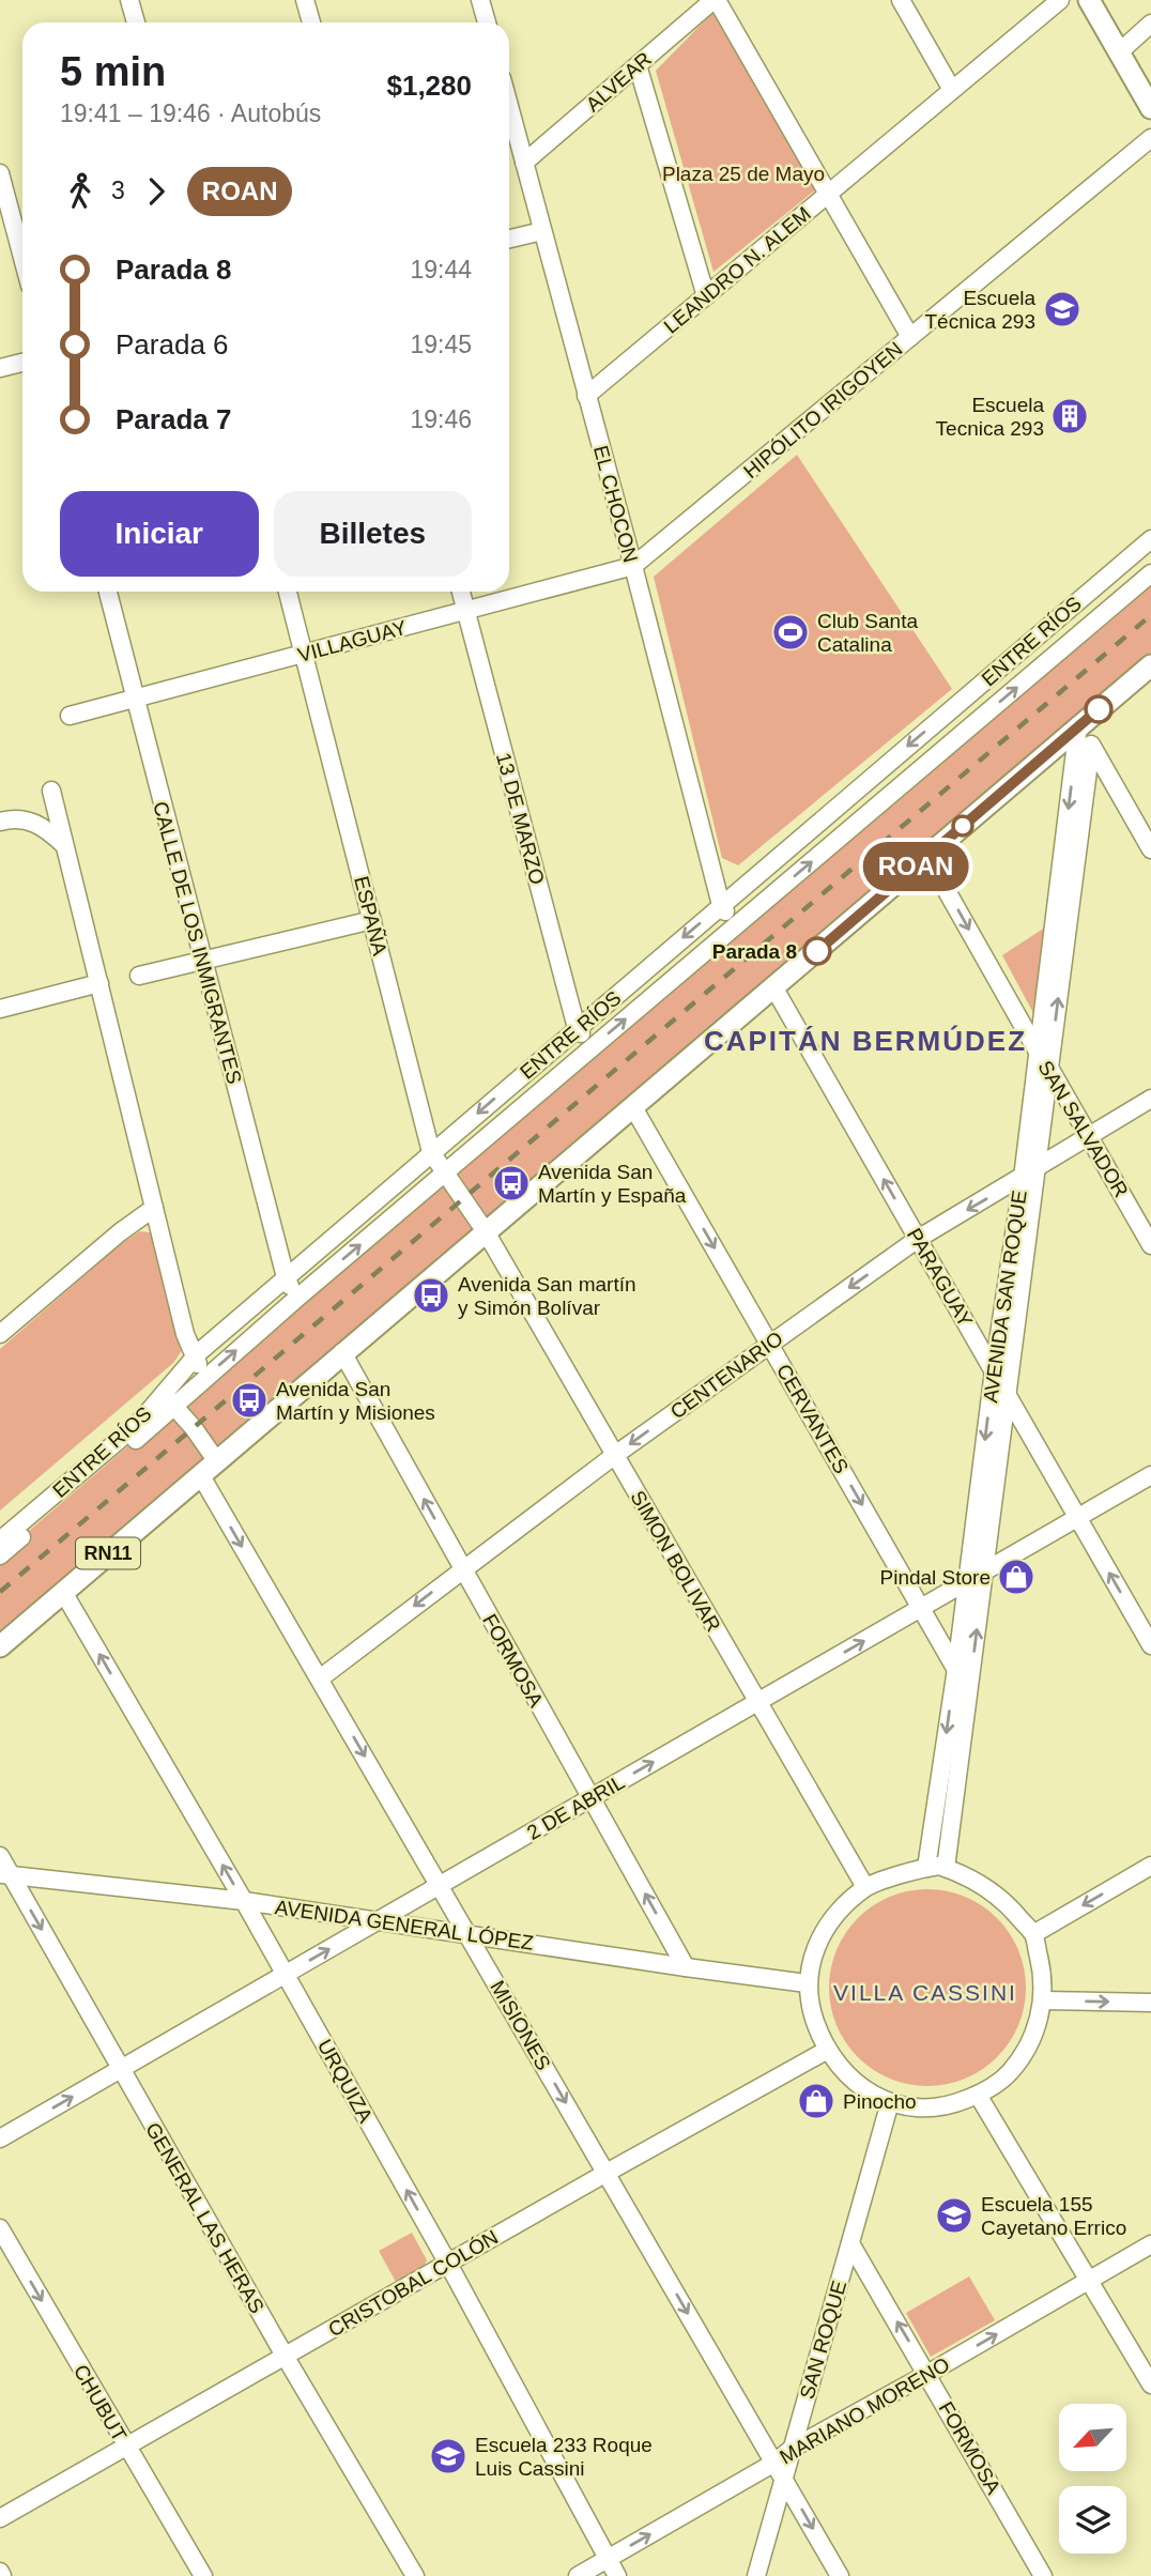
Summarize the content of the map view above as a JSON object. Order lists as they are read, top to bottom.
{
  "streets": {
    "main road": ["RN11"],
    "street": [
      "ALVEAR",
      "LEANDRO N. ALEM",
      "HIPÓLITO IRIGOYEN",
      "EL CHOCON",
      "VILLAGUAY",
      "ENTRE RÍOS",
      "13 DE MARZO",
      "ESPAÑA",
      "CALLE DE LOS INMIGRANTES",
      "SAN SALVADOR",
      "PARAGUAY",
      "AVENIDA SAN ROQUE",
      "CENTENARIO",
      "CERVANTES",
      "SIMON BOLIVAR",
      "FORMOSA",
      "2 DE ABRIL",
      "AVENIDA GENERAL LÓPEZ",
      "MISIONES",
      "URQUIZA",
      "GENERAL LAS HERAS",
      "CRISTOBAL COLÓN",
      "SAN ROQUE",
      "CHUBUT",
      "MARIANO MORENO"
    ]
  },
  "crossings": [
    ["ALVEAR", "EL CHOCON"],
    ["LEANDRO N. ALEM", "EL CHOCON"],
    ["HIPÓLITO IRIGOYEN", "EL CHOCON"],
    ["HIPÓLITO IRIGOYEN", "VILLAGUAY"],
    ["EL CHOCON", "VILLAGUAY"],
    ["EL CHOCON", "ENTRE RÍOS"],
    ["VILLAGUAY", "13 DE MARZO"],
    ["VILLAGUAY", "ESPAÑA"],
    ["VILLAGUAY", "CALLE DE LOS INMIGRANTES"],
    ["ENTRE RÍOS", "13 DE MARZO"],
    ["ENTRE RÍOS", "ESPAÑA"],
    ["ENTRE RÍOS", "CALLE DE LOS INMIGRANTES"],
    ["ENTRE RÍOS", "MISIONES"],
    ["ESPAÑA", "RN11"],
    ["ESPAÑA", "SIMON BOLIVAR"],
    ["SAN SALVADOR", "AVENIDA SAN ROQUE"],
    ["SAN SALVADOR", "CENTENARIO"],
    ["SAN SALVADOR", "RN11"],
    ["PARAGUAY", "AVENIDA SAN ROQUE"],
    ["PARAGUAY", "CENTENARIO"],
    ["PARAGUAY", "RN11"],
    ["PARAGUAY", "2 DE ABRIL"],
    ["AVENIDA SAN ROQUE", "CENTENARIO"],
    ["AVENIDA SAN ROQUE", "CERVANTES"],
    ["AVENIDA SAN ROQUE", "RN11"],
    ["AVENIDA SAN ROQUE", "SIMON BOLIVAR"],
    ["AVENIDA SAN ROQUE", "2 DE ABRIL"],
    ["AVENIDA SAN ROQUE", "AVENIDA GENERAL LÓPEZ"],
    ["AVENIDA SAN ROQUE", "CRISTOBAL COLÓN"],
    ["AVENIDA SAN ROQUE", "SAN ROQUE"],
    ["CENTENARIO", "CERVANTES"],
    ["CENTENARIO", "SIMON BOLIVAR"],
    ["CENTENARIO", "FORMOSA"],
    ["CENTENARIO", "MISIONES"],
    ["CERVANTES", "RN11"],
    ["CERVANTES", "2 DE ABRIL"],
    ["RN11", "SIMON BOLIVAR"],
    ["RN11", "FORMOSA"],
    ["RN11", "MISIONES"],
    ["RN11", "URQUIZA"],
    ["SIMON BOLIVAR", "2 DE ABRIL"],
    ["SIMON BOLIVAR", "AVENIDA GENERAL LÓPEZ"],
    ["SIMON BOLIVAR", "CRISTOBAL COLÓN"],
    ["SIMON BOLIVAR", "SAN ROQUE"],
    ["FORMOSA", "2 DE ABRIL"],
    ["FORMOSA", "AVENIDA GENERAL LÓPEZ"],
    ["FORMOSA", "SAN ROQUE"],
    ["FORMOSA", "MARIANO MORENO"],
    ["2 DE ABRIL", "AVENIDA GENERAL LÓPEZ"],
    ["2 DE ABRIL", "MISIONES"],
    ["2 DE ABRIL", "URQUIZA"],
    ["2 DE ABRIL", "GENERAL LAS HERAS"],
    ["AVENIDA GENERAL LÓPEZ", "MISIONES"],
    ["AVENIDA GENERAL LÓPEZ", "URQUIZA"],
    ["AVENIDA GENERAL LÓPEZ", "GENERAL LAS HERAS"],
    ["AVENIDA GENERAL LÓPEZ", "CRISTOBAL COLÓN"],
    ["AVENIDA GENERAL LÓPEZ", "SAN ROQUE"],
    ["MISIONES", "CRISTOBAL COLÓN"],
    ["MISIONES", "SAN ROQUE"],
    ["MISIONES", "MARIANO MORENO"],
    ["URQUIZA", "CRISTOBAL COLÓN"],
    ["URQUIZA", "MARIANO MORENO"],
    ["GENERAL LAS HERAS", "CRISTOBAL COLÓN"],
    ["CRISTOBAL COLÓN", "SAN ROQUE"],
    ["CRISTOBAL COLÓN", "CHUBUT"],
    ["SAN ROQUE", "MARIANO MORENO"]
  ],
  "one_way": [
    "SAN SALVADOR",
    "PARAGUAY",
    "CENTENARIO",
    "CERVANTES",
    "FORMOSA",
    "2 DE ABRIL",
    "MISIONES",
    "URQUIZA",
    "CHUBUT",
    "MARIANO MORENO"
  ],
  "districts": ["CAPITÁN BERMÚDEZ", "VILLA CASSINI"],
  "parks": ["Plaza 25 de Mayo"],
  "places": {
    "school or university": ["Escuela Técnica 293", "Escuela 155 Cayetano Errico", "Escuela 233 Roque Luis Cassini"],
    "building": ["Escuela Tecnica 293"],
    "sports": ["Club Santa Catalina"],
    "other": ["Parada 8"],
    "bus stop": ["Avenida San Martín y España", "Avenida San martín y Simón Bolívar", "Avenida San Martín y Misiones"],
    "shop": ["Pindal Store", "Pinocho"]
  },
  "lines": ["bus line ROAN"],
  "north": "bottom left",
  "page": {
    "on_map": "ROAN",
    "heading": ["5 min", "19:41 – 19:46 · Autobús", "$1,280"],
    "legs": ["3", "ROAN"],
    "list": [
      {
        "name": "Parada 8",
        "value": "19:44"
      },
      {
        "name": "Parada 6",
        "value": "19:45"
      },
      {
        "name": "Parada 7",
        "value": "19:46"
      }
    ],
    "buttons": ["Iniciar", "Billetes"]
  }
}
